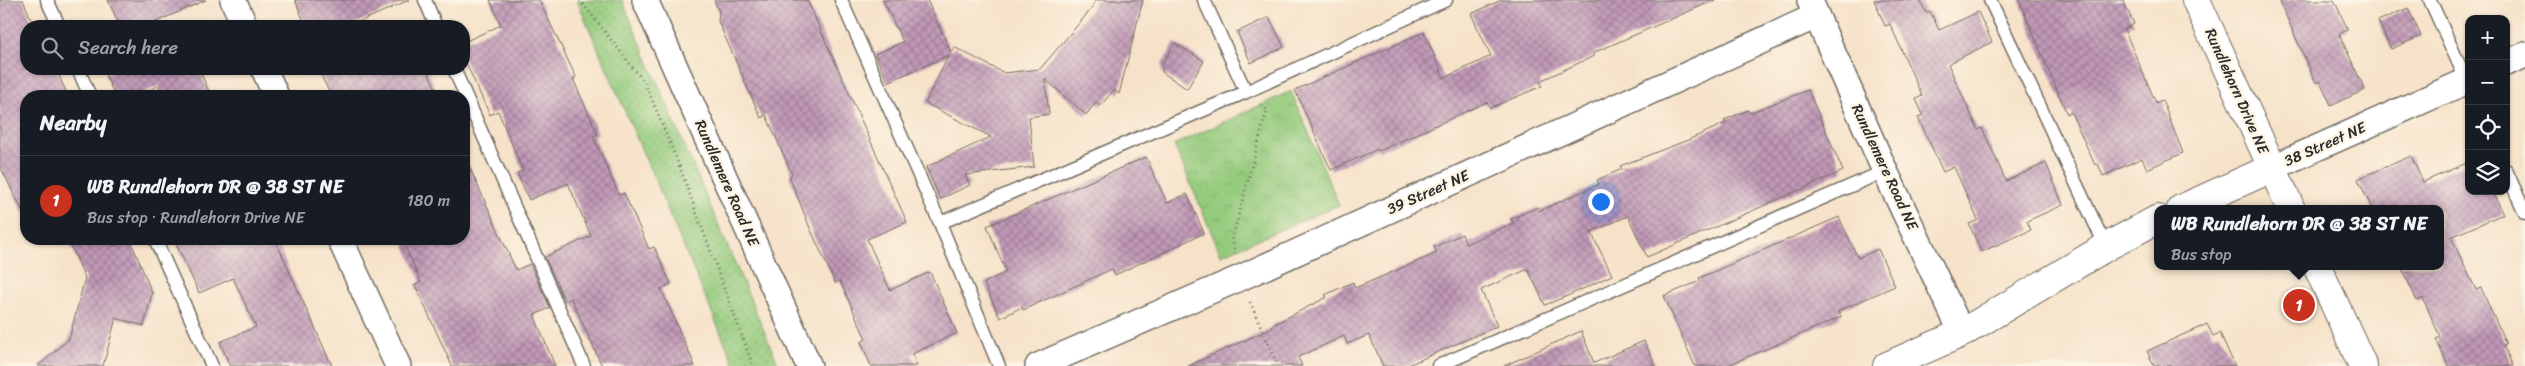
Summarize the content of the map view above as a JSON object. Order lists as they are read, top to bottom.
{
  "streets": {
    "street": [
      "Rundlehorn Drive NE",
      "38 Street NE",
      "Rundlemere Road NE",
      "39 Street NE"
    ]
  },
  "crossings": [
    ["Rundlehorn Drive NE", "38 Street NE"],
    ["Rundlemere Road NE", "39 Street NE"]
  ],
  "page": {
    "map_buttons": ["+", "−"],
    "search": "Search here",
    "heading": "Nearby",
    "list": [
      {
        "mark": "1",
        "name": "WB Rundlehorn DR @ 38 ST NE",
        "note": "Bus stop · Rundlehorn Drive NE",
        "value": "180 m"
      }
    ],
    "popup": ["WB Rundlehorn DR @ 38 ST NE", "Bus stop"],
    "pins": "1"
  }
}
